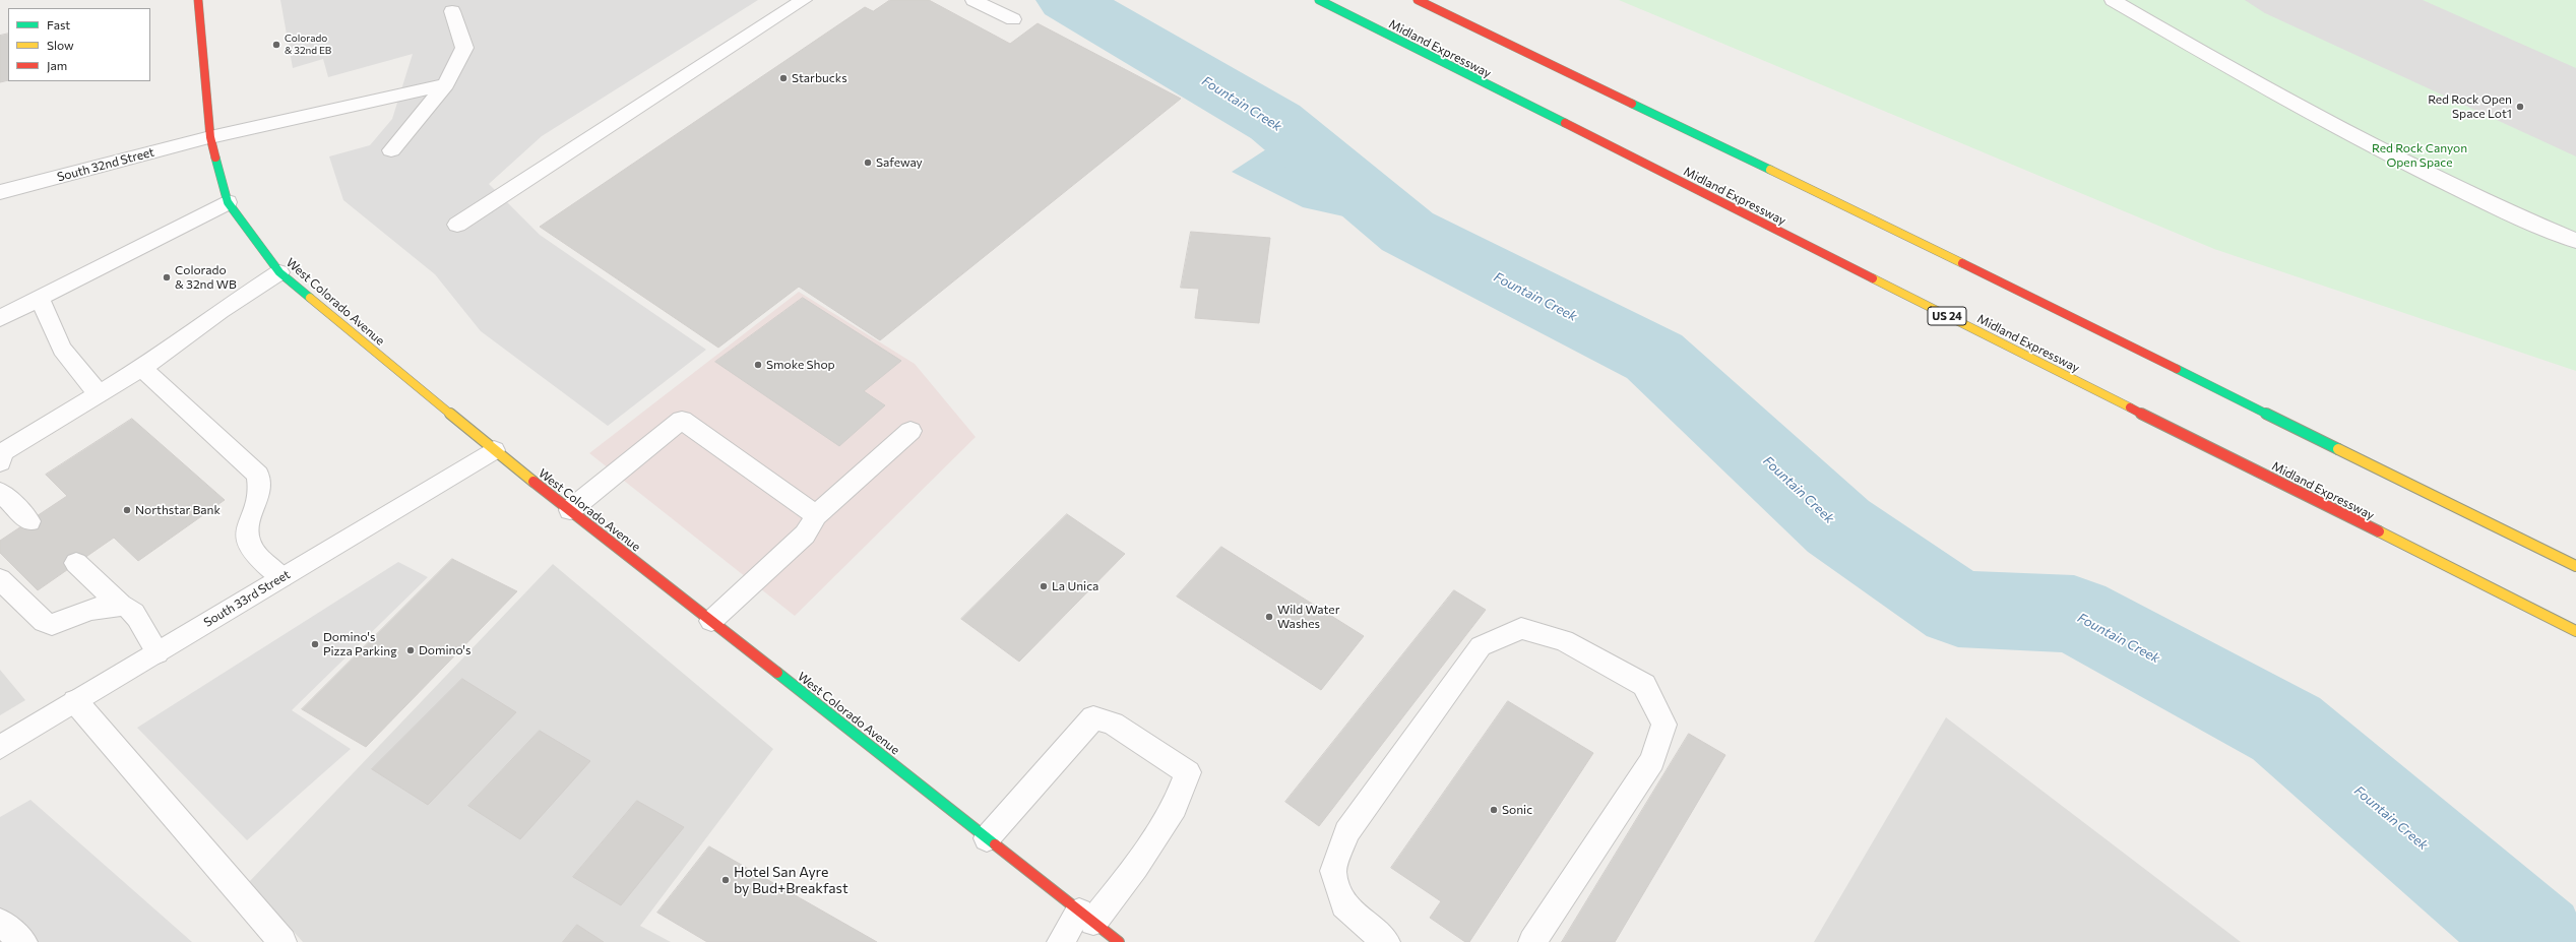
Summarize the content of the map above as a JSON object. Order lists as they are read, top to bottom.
{
  "streets": {
    "main road": ["Midland Expressway", "West Colorado Avenue", "US 24"],
    "street": ["South 32nd Street", "South 33rd Street"]
  },
  "crossings": [
    ["South 32nd Street", "West Colorado Avenue"],
    ["West Colorado Avenue", "South 33rd Street"]
  ],
  "water": ["Fountain Creek"],
  "parks": ["Red Rock Canyon Open Space"],
  "places": [
    "Colorado & 32nd EB",
    "Starbucks",
    "Red Rock Open Space Lot1",
    "Safeway",
    "Colorado & 32nd WB",
    "Smoke Shop",
    "Northstar Bank",
    "La Unica",
    "Wild Water Washes",
    "Domino's Pizza Parking",
    "Domino's",
    "Sonic",
    "Hotel San Ayre by Bud+Breakfast"
  ],
  "legend": ["Fast", "Slow", "Jam"]
}
